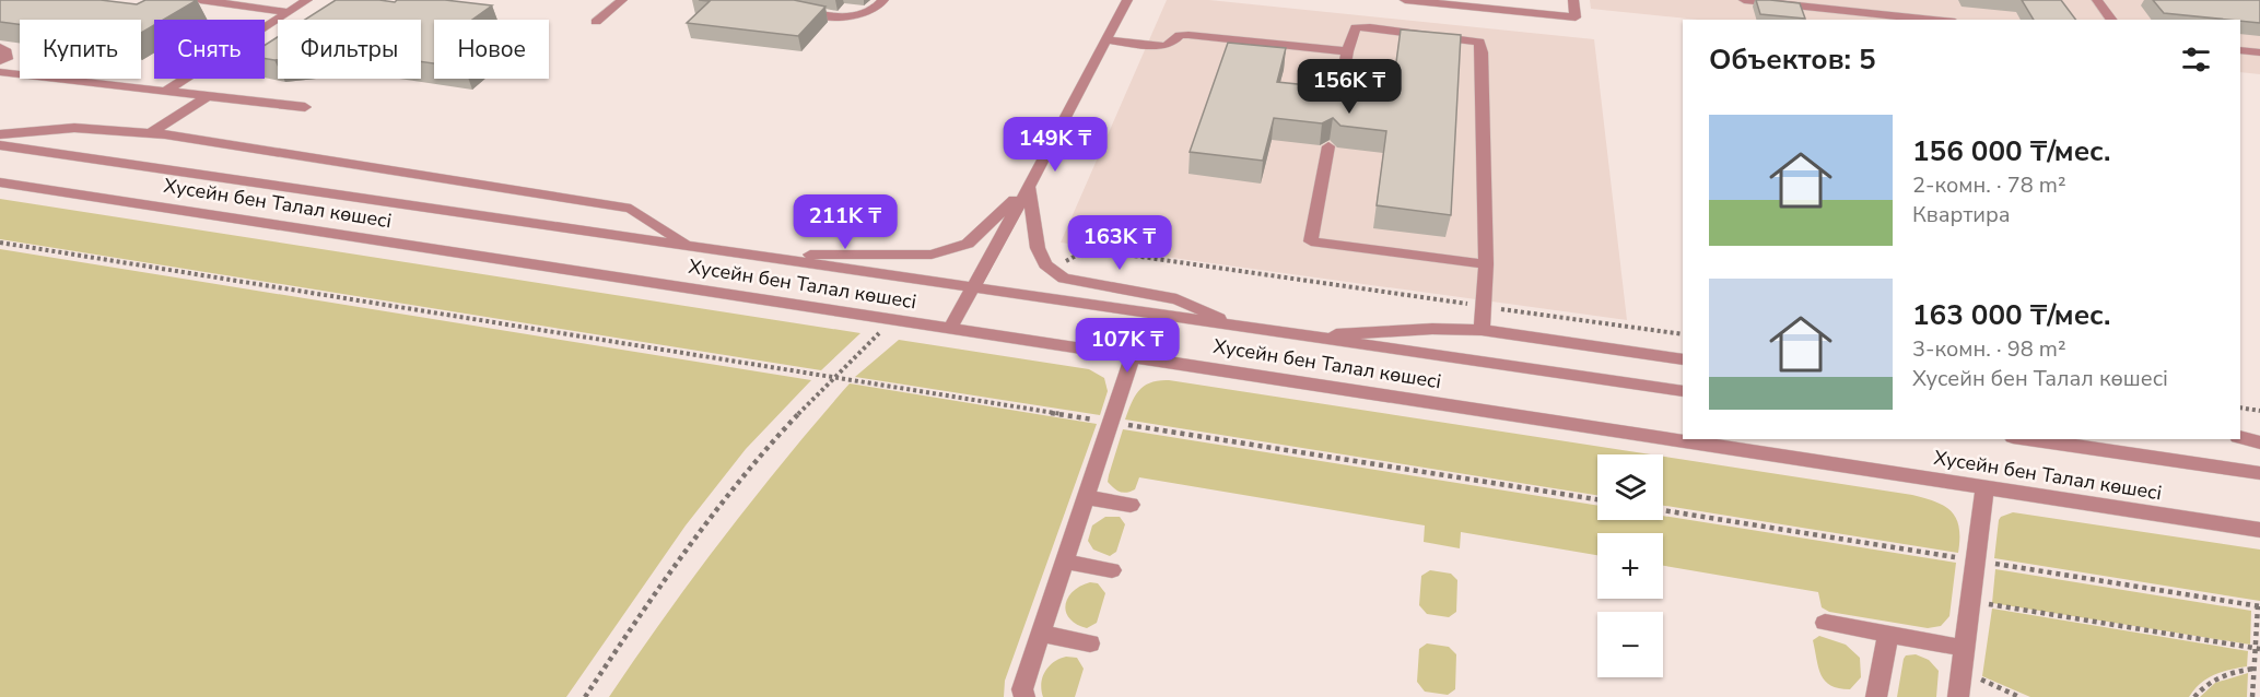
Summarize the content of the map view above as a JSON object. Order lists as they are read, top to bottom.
{
  "streets": {
    "street": ["Хусейн бен Талал көшесі"]
  },
  "page": {
    "chip": [
      "Купить",
      "Снять",
      "Фильтры",
      "Новое"
    ],
    "heading": "Объектов: 5",
    "price": [
      "156K ₸",
      "149K ₸",
      "211K ₸",
      "163K ₸",
      "107K ₸"
    ],
    "list": [
      {
        "name": "156 000 ₸/мес.",
        "note": "2-комн. · 78 m² · Квартира"
      },
      {
        "name": "163 000 ₸/мес.",
        "note": "3-комн. · 98 m² · Хусейн бен Талал көшесі"
      }
    ],
    "map_buttons": ["+", "−"]
  }
}
